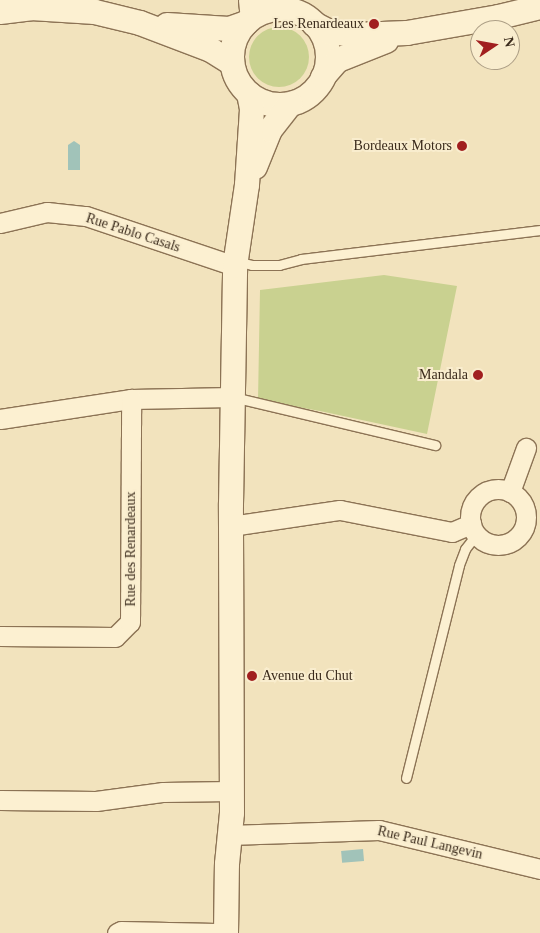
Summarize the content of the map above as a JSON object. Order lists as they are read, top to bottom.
{
  "streets": {
    "street": ["Rue Pablo Casals", "Rue des Renardeaux", "Rue Paul Langevin"]
  },
  "places": [
    "Les Renardeaux",
    "Bordeaux Motors",
    "Mandala",
    "Avenue du Chut"
  ],
  "north": "right"
}
